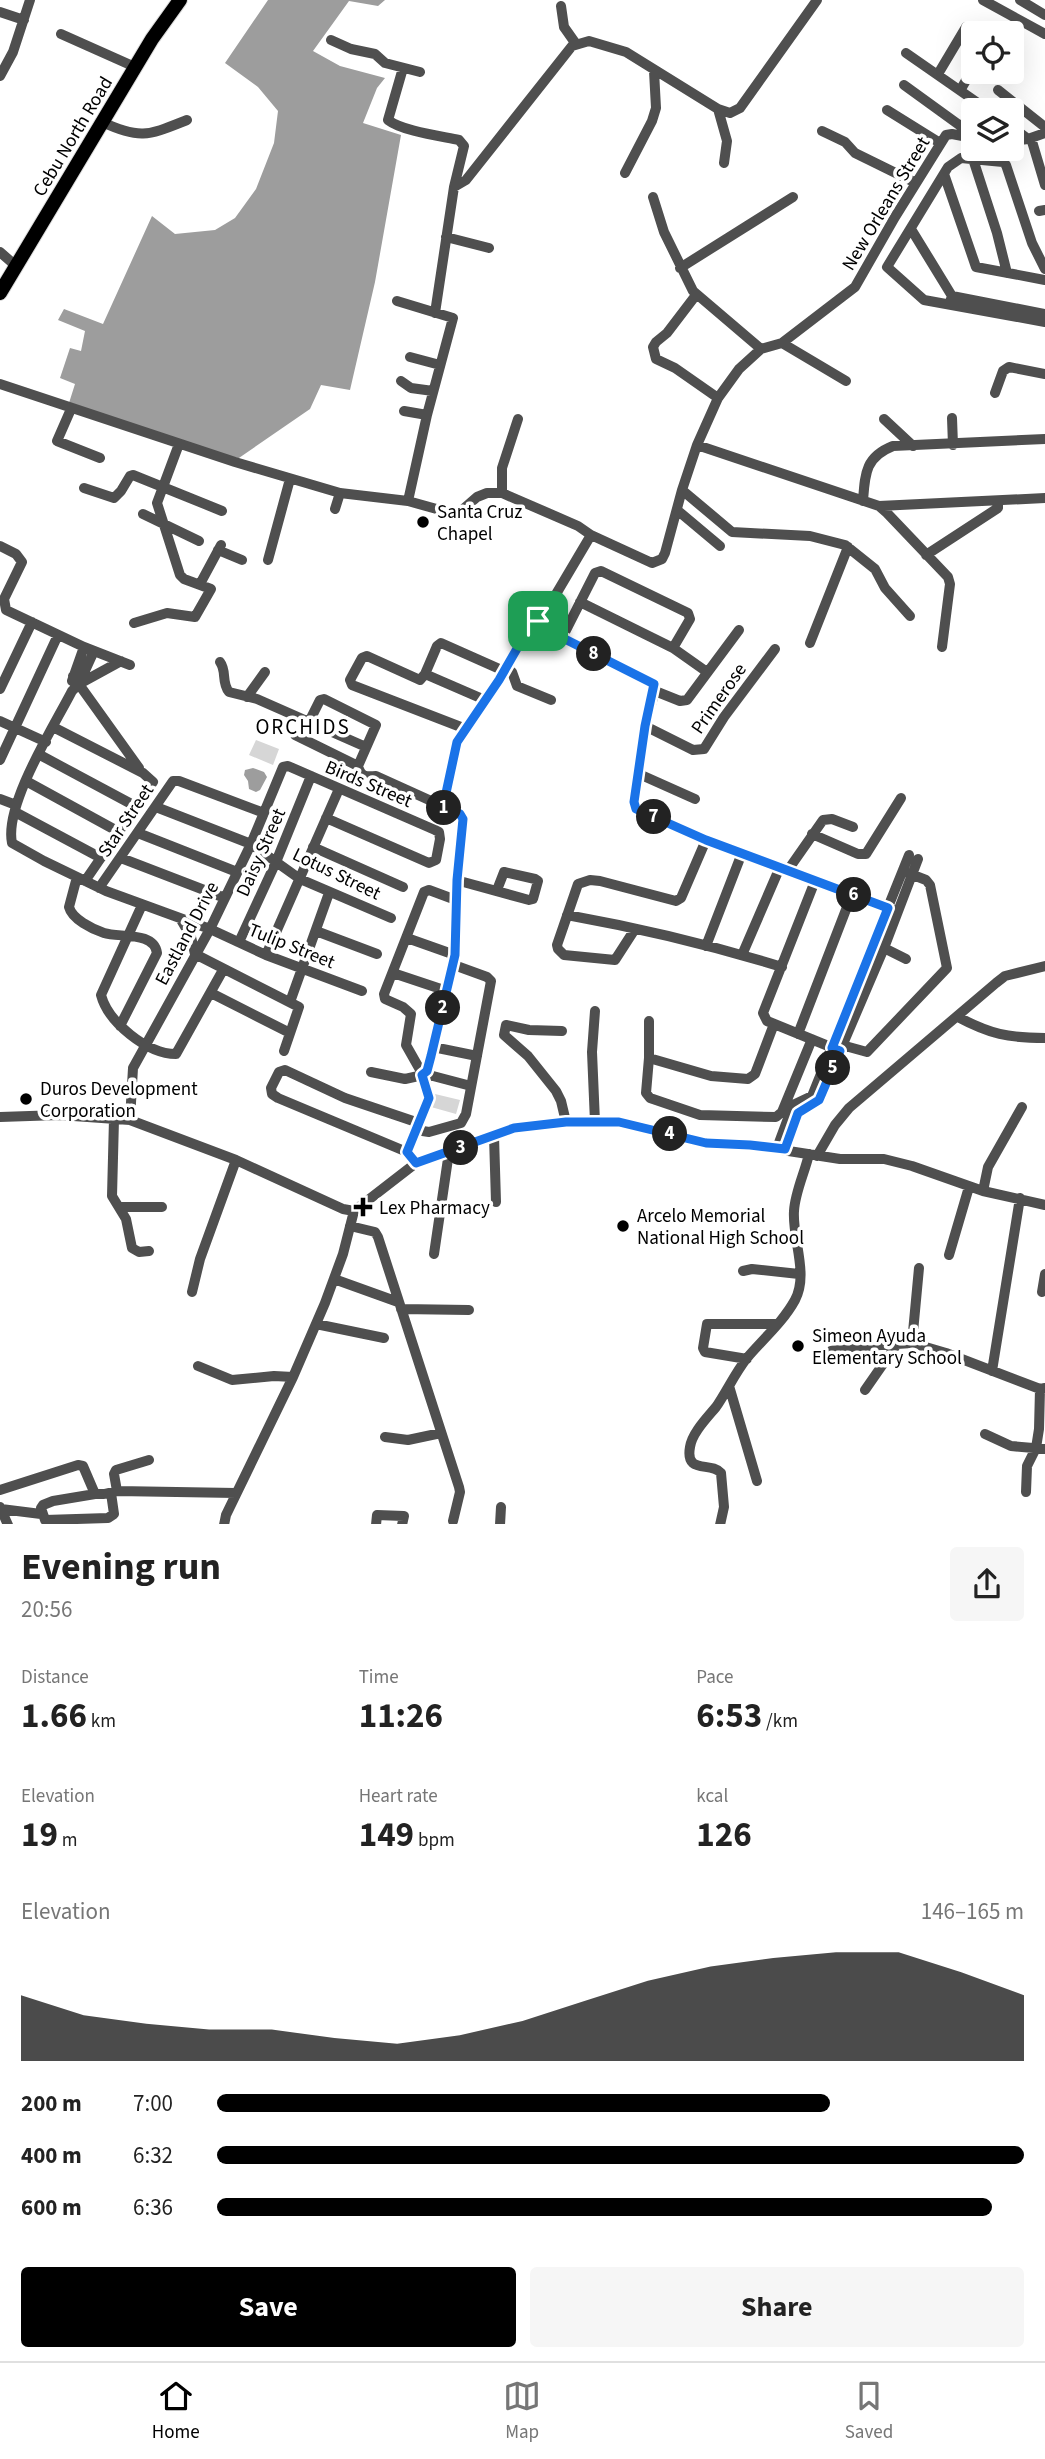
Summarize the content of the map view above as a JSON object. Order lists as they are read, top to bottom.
{
  "streets": {
    "main road": ["Cebu North Road"],
    "street": [
      "New Orleans Street",
      "Primerose",
      "Birds Street",
      "Star Street",
      "Daisy Street",
      "Lotus Street",
      "Eastland Drive",
      "Tulip Street"
    ]
  },
  "crossings": [
    ["Birds Street", "Daisy Street"],
    ["Birds Street", "Eastland Drive"],
    ["Star Street", "Lotus Street"],
    ["Star Street", "Eastland Drive"],
    ["Star Street", "Tulip Street"],
    ["Daisy Street", "Lotus Street"],
    ["Daisy Street", "Tulip Street"],
    ["Lotus Street", "Eastland Drive"],
    ["Eastland Drive", "Tulip Street"]
  ],
  "districts": ["ORCHIDS"],
  "places": {
    "other": [
      "Santa Cruz Chapel",
      "Duros Development Corporation",
      "Arcelo Memorial National High School",
      "Simeon Ayuda Elementary School"
    ],
    "health": ["Lex Pharmacy"]
  },
  "page": {
    "pins": [
      "8",
      "1",
      "7",
      "6",
      "2",
      "5",
      "4",
      "3"
    ],
    "heading": ["Evening run", "20:56"],
    "stats": [
      ["Distance", "1.66 km"],
      ["Time", "11:26"],
      ["Pace", "6:53 /km"],
      ["Elevation", "19 m"],
      ["Heart rate", "149 bpm"],
      ["kcal", "126"]
    ],
    "chart": ["Elevation", "146–165 m"],
    "list": [
      {
        "name": "200 m",
        "note": "7:00"
      },
      {
        "name": "400 m",
        "note": "6:32"
      },
      {
        "name": "600 m",
        "note": "6:36"
      }
    ],
    "buttons": ["Save", "Share"],
    "tabs": ["Home", "Map", "Saved"]
  }
}
